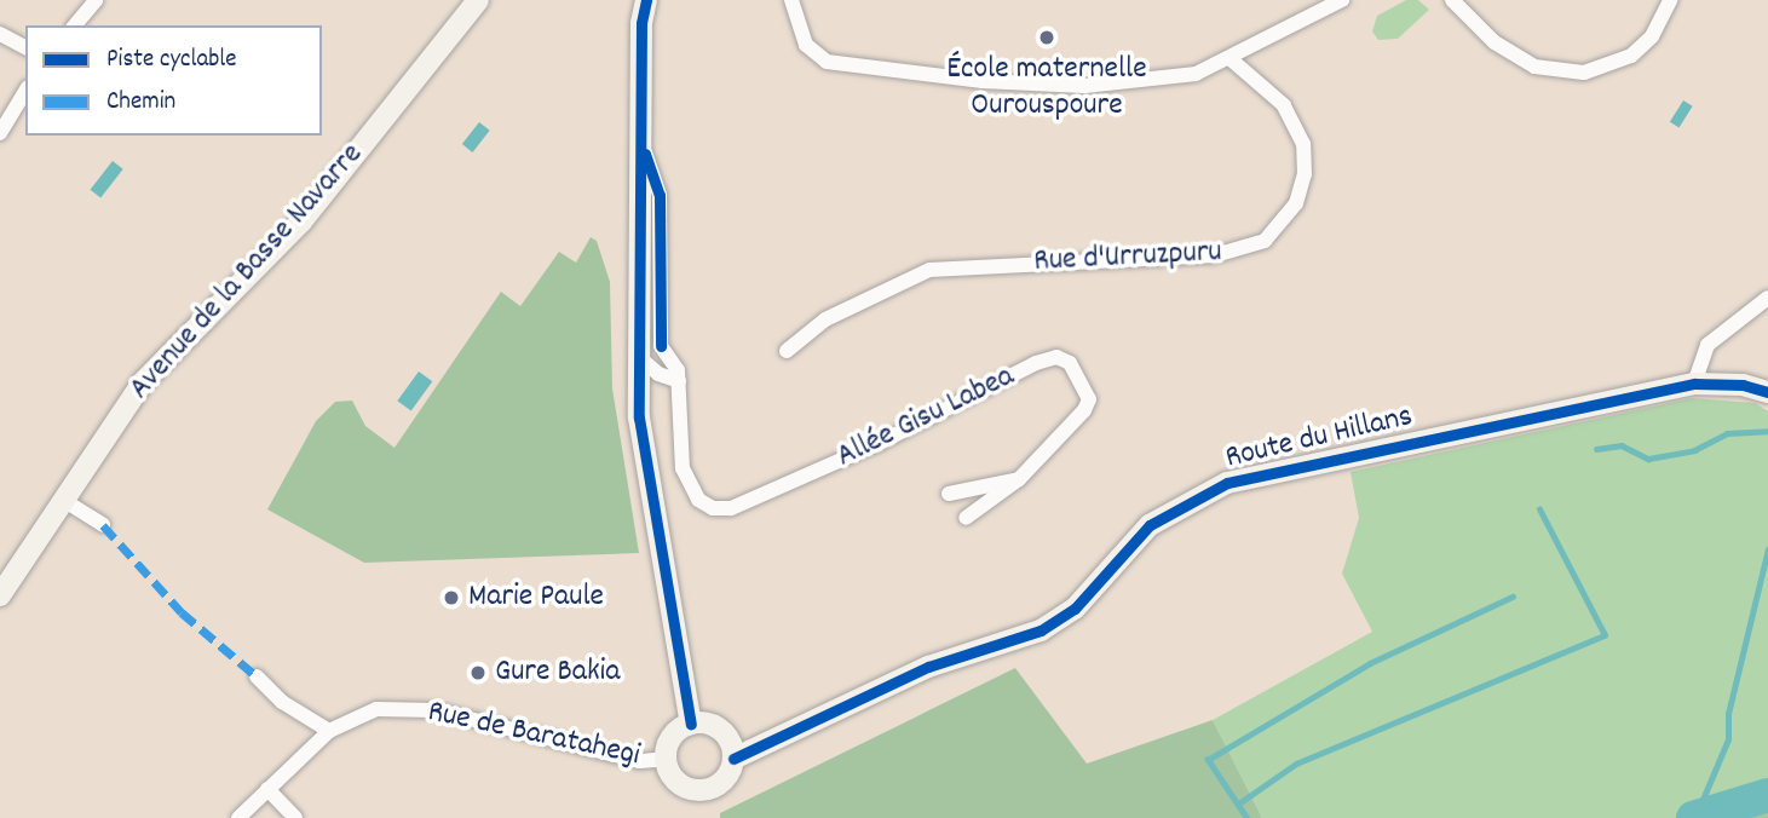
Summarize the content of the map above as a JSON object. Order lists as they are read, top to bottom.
{
  "streets": {
    "street": [
      "Rue d'Urruzpuru",
      "Avenue de la Basse Navarre",
      "Allée Gisu Labea",
      "Route du Hillans",
      "Rue de Baratahegi"
    ]
  },
  "crossings": [
    ["Route du Hillans", "Rue de Baratahegi"]
  ],
  "places": ["École maternelle Ourouspoure", "Marie Paule", "Gure Bakia"],
  "legend": ["Piste cyclable", "Chemin"]
}
